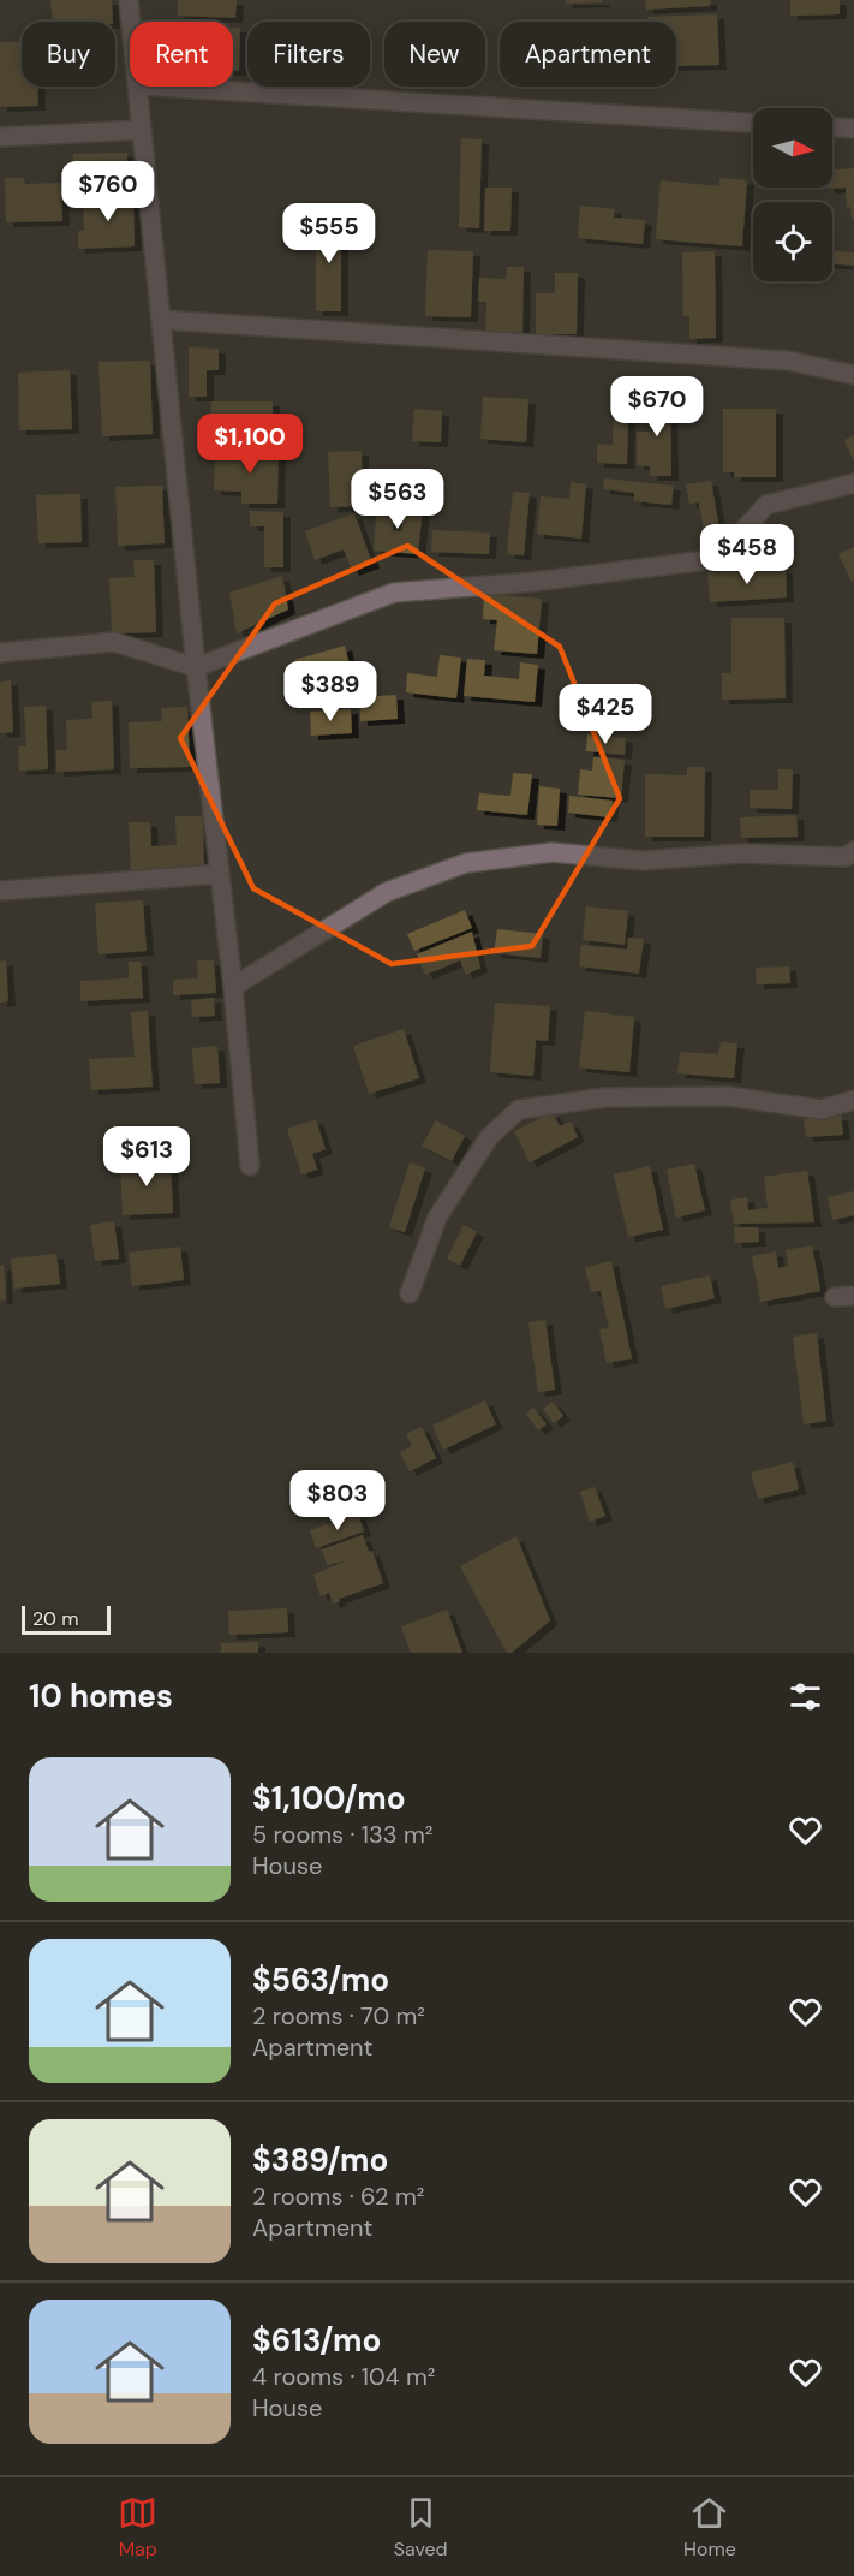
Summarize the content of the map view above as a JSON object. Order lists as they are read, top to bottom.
{
  "scale_bar": "20 m",
  "north": "right",
  "page": {
    "chip": [
      "Buy",
      "Rent",
      "Filters",
      "New",
      "Apartment"
    ],
    "price": [
      "$760",
      "$555",
      "$670",
      "$1,100",
      "$563",
      "$458",
      "$389",
      "$425",
      "$613",
      "$803"
    ],
    "scale": "20 m",
    "heading": "10 homes",
    "list": [
      {
        "name": "$1,100/mo",
        "note": "5 rooms · 133 m² · House"
      },
      {
        "name": "$563/mo",
        "note": "2 rooms · 70 m² · Apartment"
      },
      {
        "name": "$389/mo",
        "note": "2 rooms · 62 m² · Apartment"
      },
      {
        "name": "$613/mo",
        "note": "4 rooms · 104 m² · House"
      }
    ],
    "tabs": ["Map", "Saved", "Home"]
  }
}
